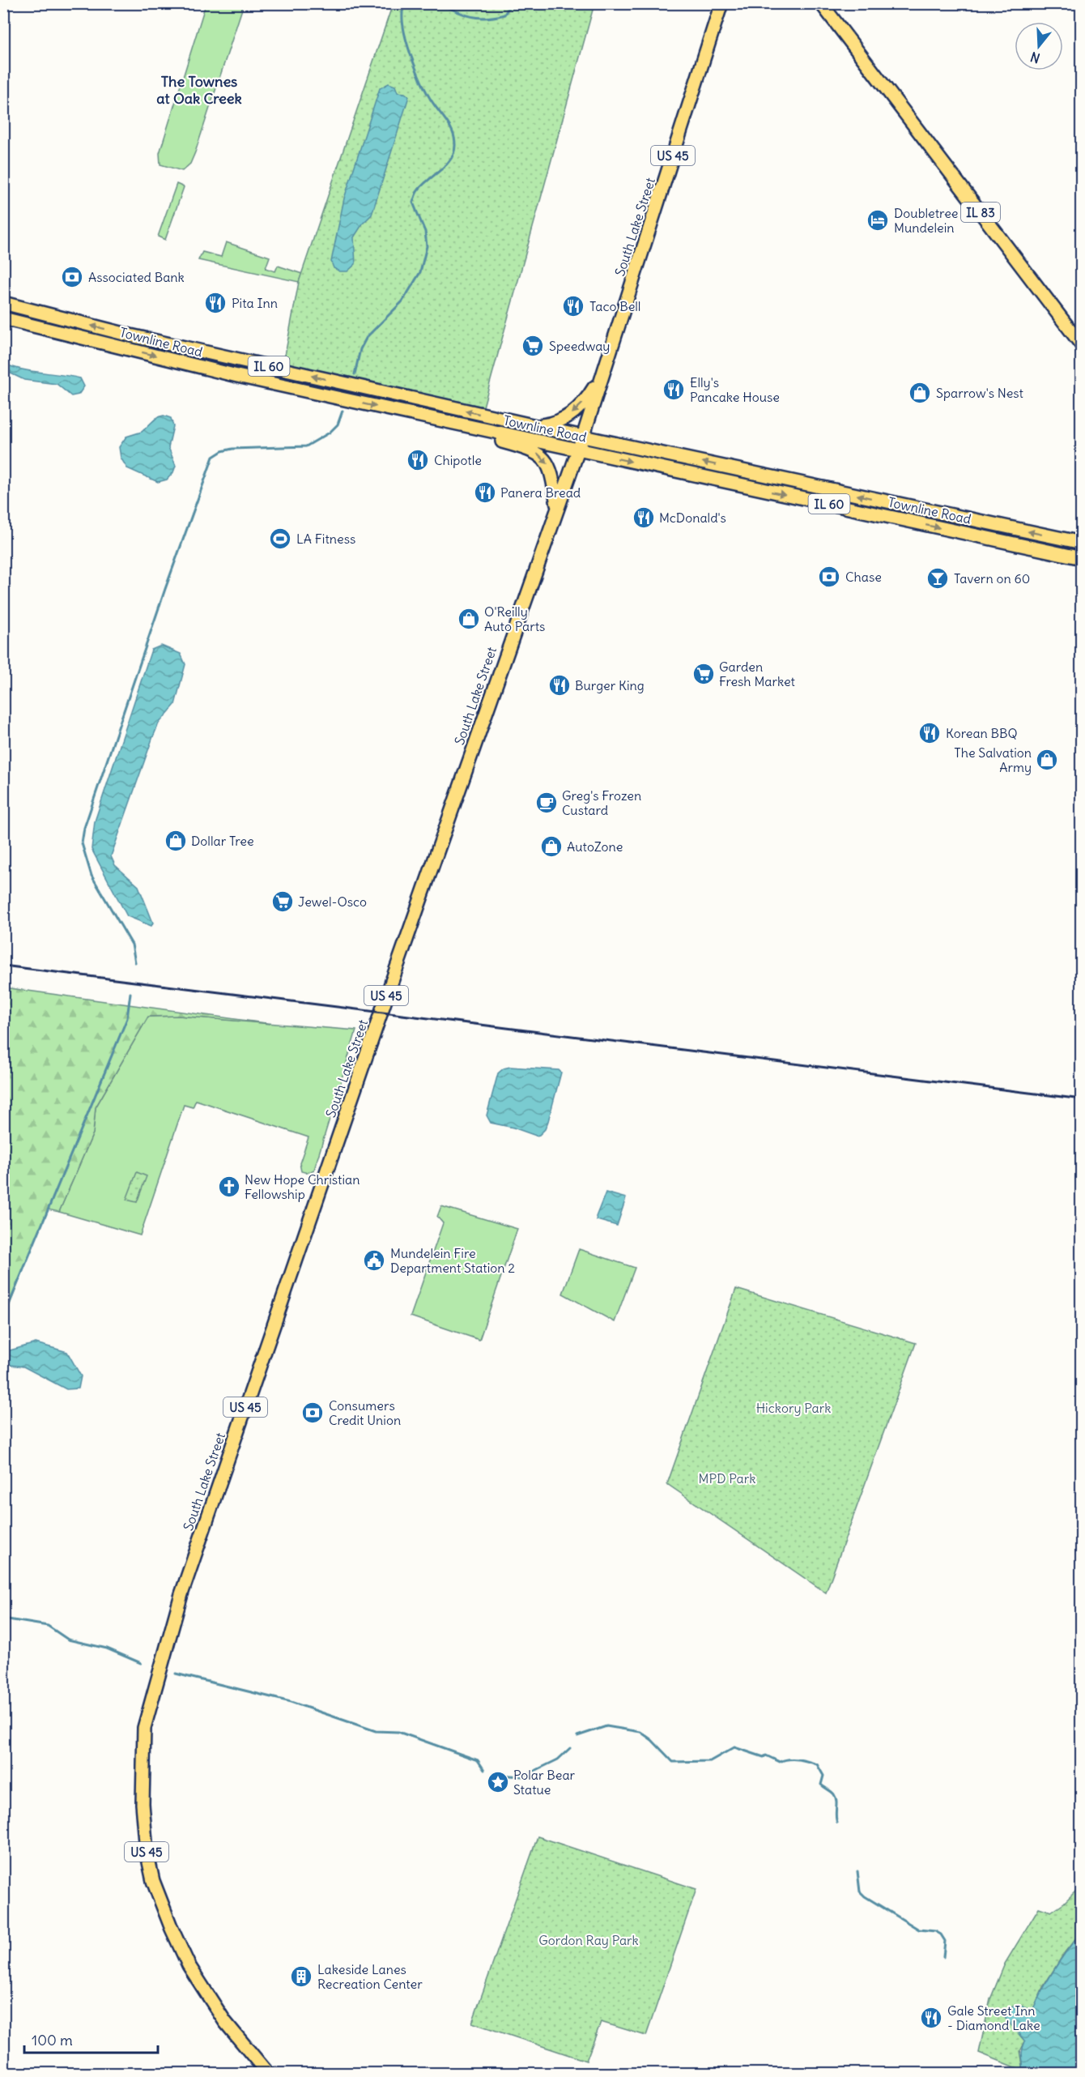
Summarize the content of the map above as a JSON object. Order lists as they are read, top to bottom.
{
  "streets": {
    "main road": [
      "US 45",
      "IL 83",
      "South Lake Street",
      "Townline Road",
      "IL 60"
    ]
  },
  "crossings": [
    ["South Lake Street", "Townline Road"]
  ],
  "districts": ["The Townes at Oak Creek"],
  "parks": ["Hickory Park", "MPD Park", "Gordon Ray Park"],
  "places": {
    "hotel": ["Doubletree Mundelein"],
    "bank": ["Associated Bank", "Chase", "Consumers Credit Union"],
    "restaurant": [
      "Pita Inn",
      "Taco Bell",
      "Elly's Pancake House",
      "Chipotle",
      "Panera Bread",
      "McDonald's",
      "Burger King",
      "Korean BBQ",
      "Gale Street Inn - Diamond Lake"
    ],
    "supermarket": ["Speedway", "Garden Fresh Market", "Jewel-Osco"],
    "shop": [
      "Sparrow's Nest",
      "O'Reilly Auto Parts",
      "The Salvation Army",
      "Dollar Tree",
      "AutoZone"
    ],
    "sports": ["LA Fitness"],
    "bar": ["Tavern on 60"],
    "cafe": ["Greg's Frozen Custard"],
    "church": ["New Hope Christian Fellowship"],
    "public building": ["Mundelein Fire Department Station 2"],
    "place": ["Polar Bear Statue"],
    "building": ["Lakeside Lanes Recreation Center"]
  },
  "scale_bar": "100 m",
  "north": "bottom"
}
